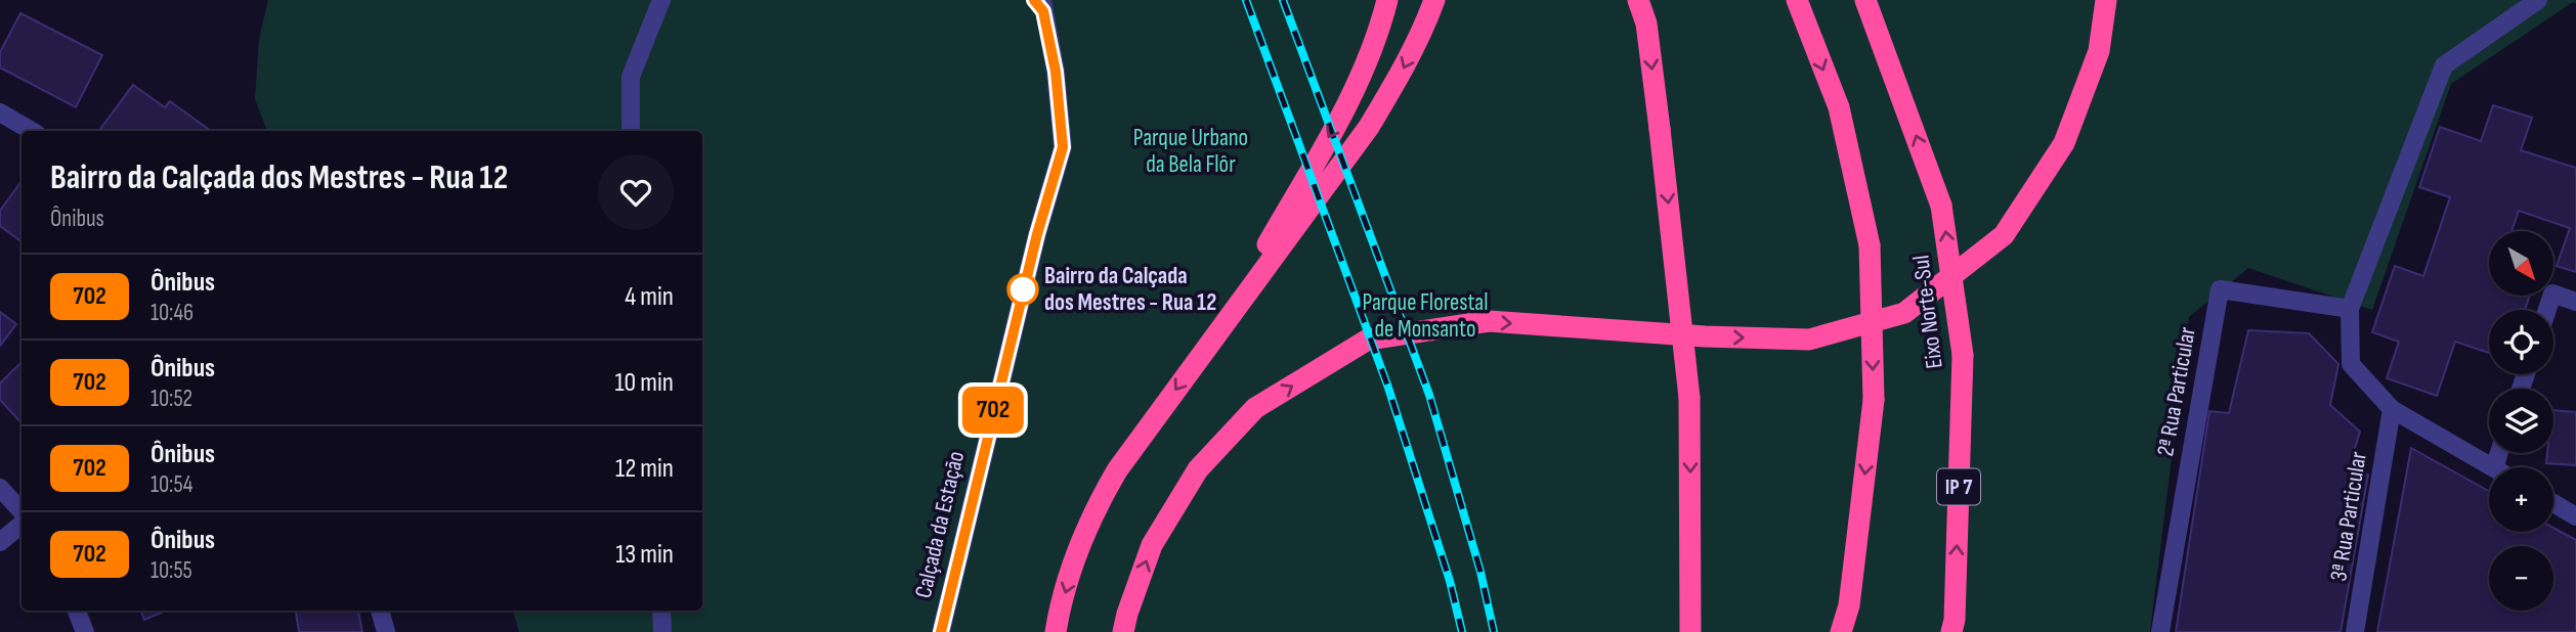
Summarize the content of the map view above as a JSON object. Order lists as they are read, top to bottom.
{
  "streets": {
    "highway": ["Eixo Norte-Sul", "IP 7"],
    "street": ["2ª Rua Particular", "3ª Rua Particular", "Calçada da Estação"]
  },
  "parks": ["Parque Urbano da Bela Flôr", "Parque Florestal de Monsanto"],
  "places": ["Bairro da Calçada dos Mestres - Rua 12"],
  "lines": ["bus line 702"],
  "north": "bottom right",
  "page": {
    "on_map": "702",
    "heading": ["Bairro da Calçada dos Mestres - Rua 12", "Ônibus"],
    "map_buttons": ["+", "−"],
    "list": [
      {
        "mark": "702",
        "name": "Ônibus",
        "note": "10:46",
        "value": "4 min"
      },
      {
        "mark": "702",
        "name": "Ônibus",
        "note": "10:52",
        "value": "10 min"
      },
      {
        "mark": "702",
        "name": "Ônibus",
        "note": "10:54",
        "value": "12 min"
      },
      {
        "mark": "702",
        "name": "Ônibus",
        "note": "10:55",
        "value": "13 min"
      }
    ]
  }
}
